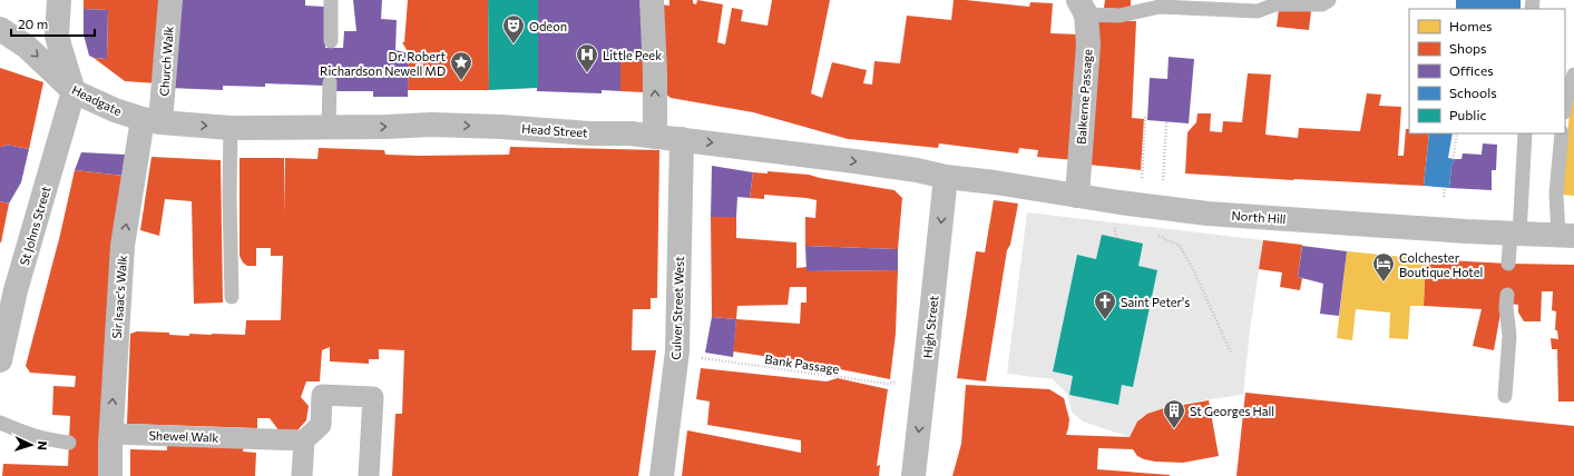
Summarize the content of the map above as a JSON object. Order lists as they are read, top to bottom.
{
  "streets": {
    "street": [
      "Church Walk",
      "Balkerne Passage",
      "Headgate",
      "Head Street",
      "North Hill",
      "St Johns Street",
      "Sir Isaac's Walk",
      "Culver Street West",
      "High Street",
      "Shewel Walk"
    ],
    "path": ["Bank Passage"]
  },
  "crossings": [
    ["Church Walk", "Headgate"],
    ["Church Walk", "Head Street"],
    ["Church Walk", "Sir Isaac's Walk"],
    ["Balkerne Passage", "North Hill"],
    ["Headgate", "Head Street"],
    ["Headgate", "St Johns Street"],
    ["Headgate", "Sir Isaac's Walk"],
    ["Head Street", "North Hill"],
    ["Head Street", "Sir Isaac's Walk"],
    ["Head Street", "Culver Street West"],
    ["Head Street", "High Street"],
    ["North Hill", "High Street"],
    ["Sir Isaac's Walk", "Shewel Walk"],
    ["Culver Street West", "Bank Passage"],
    ["High Street", "Bank Passage"]
  ],
  "one_way": [
    "Headgate",
    "Head Street",
    "Sir Isaac's Walk",
    "High Street"
  ],
  "places": {
    "theatre": ["Odeon"],
    "hospital": ["Little Peek"],
    "place": ["Dr. Robert Richardson Newell MD"],
    "hotel": ["Colchester Boutique Hotel"],
    "church": ["Saint Peter's"],
    "building": ["St Georges Hall"]
  },
  "legend": [
    "Homes",
    "Shops",
    "Offices",
    "Schools",
    "Public"
  ],
  "scale_bar": "20 m",
  "north": "right"
}
